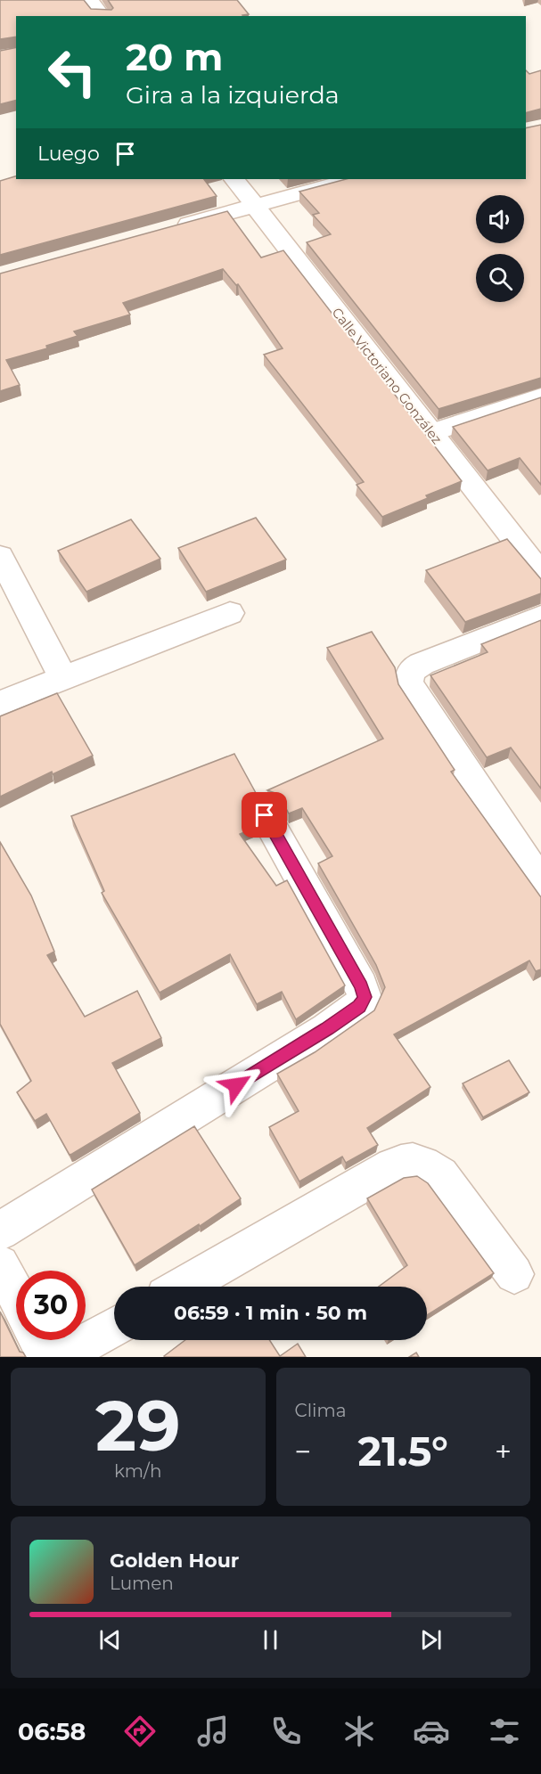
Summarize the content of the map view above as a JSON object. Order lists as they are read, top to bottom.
{
  "streets": {
    "street": ["Calle Victoriano González"]
  },
  "page": {
    "turn": ["20 m", "Gira a la izquierda"],
    "then": "Luego",
    "limit": "30",
    "trip": "06:59 · 1 min · 50 m",
    "tile": [
      ["29", "km/h"],
      "Clima"
    ],
    "heat": ["−", "21.5°", "+"],
    "song": ["Golden Hour", "Lumen"],
    "tabs": "06:58"
  }
}
